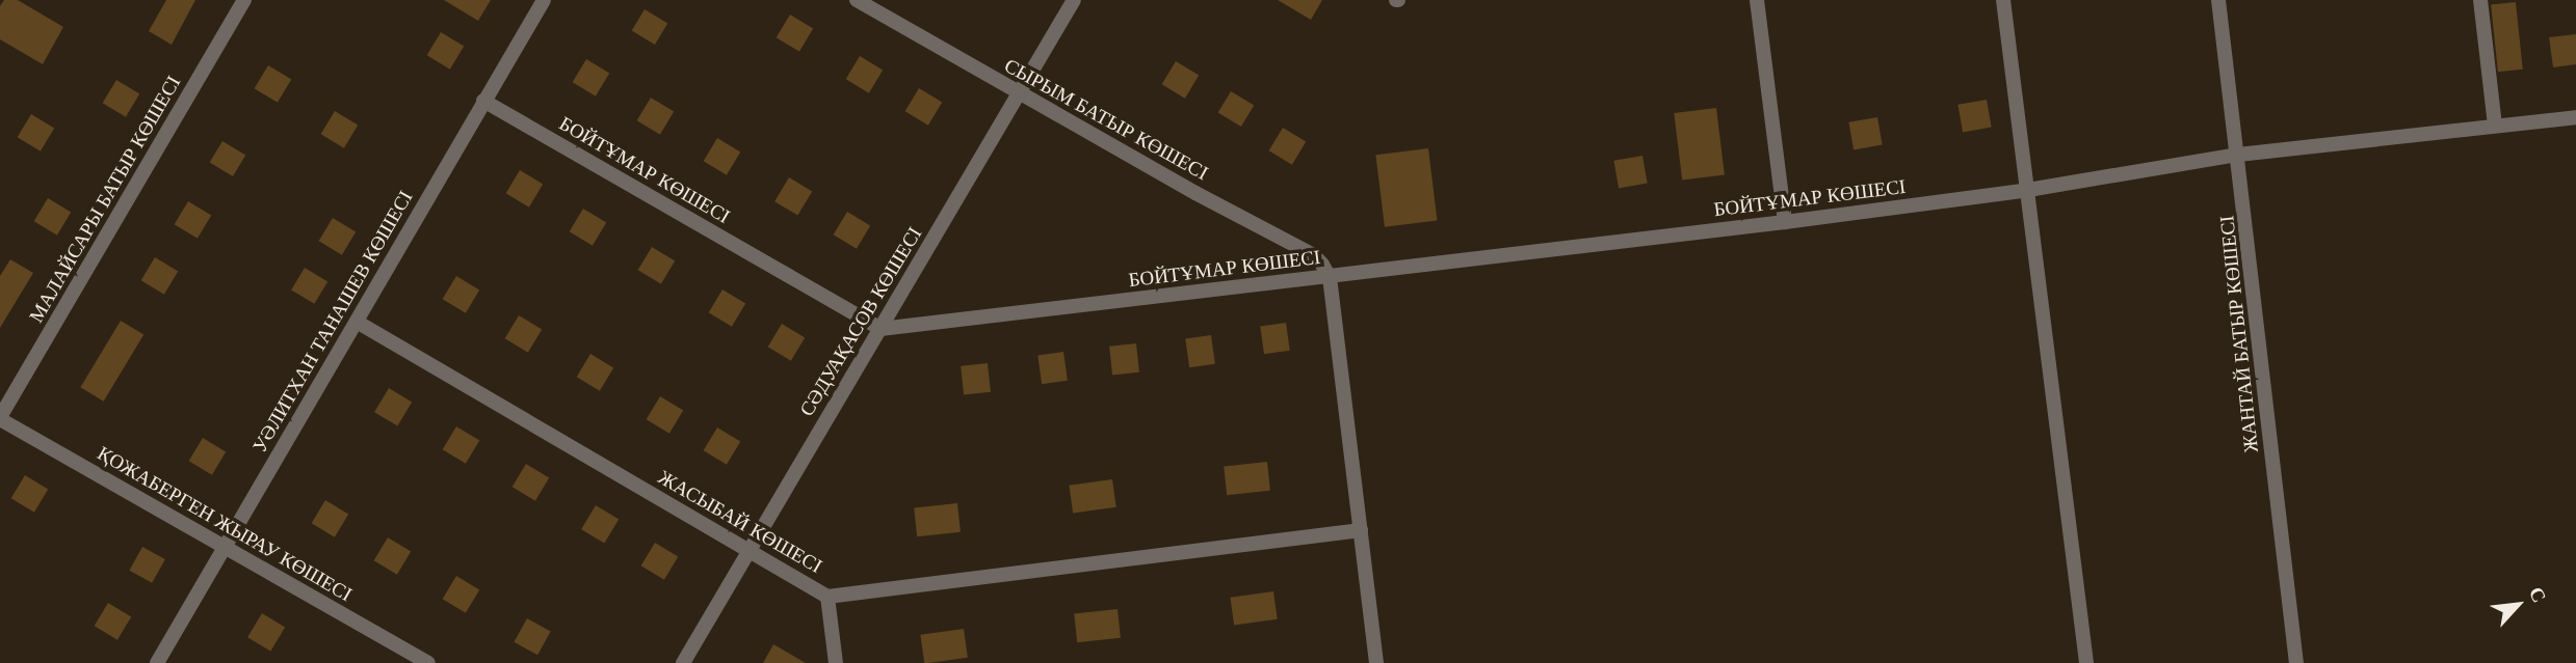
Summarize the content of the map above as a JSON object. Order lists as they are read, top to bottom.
{
  "streets": {
    "street": [
      "СЫРЫМ БАТЫР КӨШЕСІ",
      "БОЙТҰМАР КӨШЕСІ",
      "МАЛАЙСАРЫ БАТЫР КӨШЕСІ",
      "УӘЛИТХАН ТАНАШЕВ КӨШЕСІ",
      "СӘДУАҚАСОВ КӨШЕСІ",
      "ЖАНТАЙ БАТЫР КӨШЕСІ",
      "ЖАСЫБАЙ КӨШЕСІ",
      "ҚОЖАБЕРГЕН ЖЫРАУ КӨШЕСІ"
    ]
  },
  "crossings": [
    ["СЫРЫМ БАТЫР КӨШЕСІ", "БОЙТҰМАР КӨШЕСІ"],
    ["СЫРЫМ БАТЫР КӨШЕСІ", "СӘДУАҚАСОВ КӨШЕСІ"],
    ["БОЙТҰМАР КӨШЕСІ", "УӘЛИТХАН ТАНАШЕВ КӨШЕСІ"],
    ["БОЙТҰМАР КӨШЕСІ", "СӘДУАҚАСОВ КӨШЕСІ"],
    ["БОЙТҰМАР КӨШЕСІ", "ЖАНТАЙ БАТЫР КӨШЕСІ"],
    ["МАЛАЙСАРЫ БАТЫР КӨШЕСІ", "ҚОЖАБЕРГЕН ЖЫРАУ КӨШЕСІ"],
    ["УӘЛИТХАН ТАНАШЕВ КӨШЕСІ", "ЖАСЫБАЙ КӨШЕСІ"],
    ["УӘЛИТХАН ТАНАШЕВ КӨШЕСІ", "ҚОЖАБЕРГЕН ЖЫРАУ КӨШЕСІ"],
    ["СӘДУАҚАСОВ КӨШЕСІ", "ЖАСЫБАЙ КӨШЕСІ"]
  ],
  "north": "top right"
}
